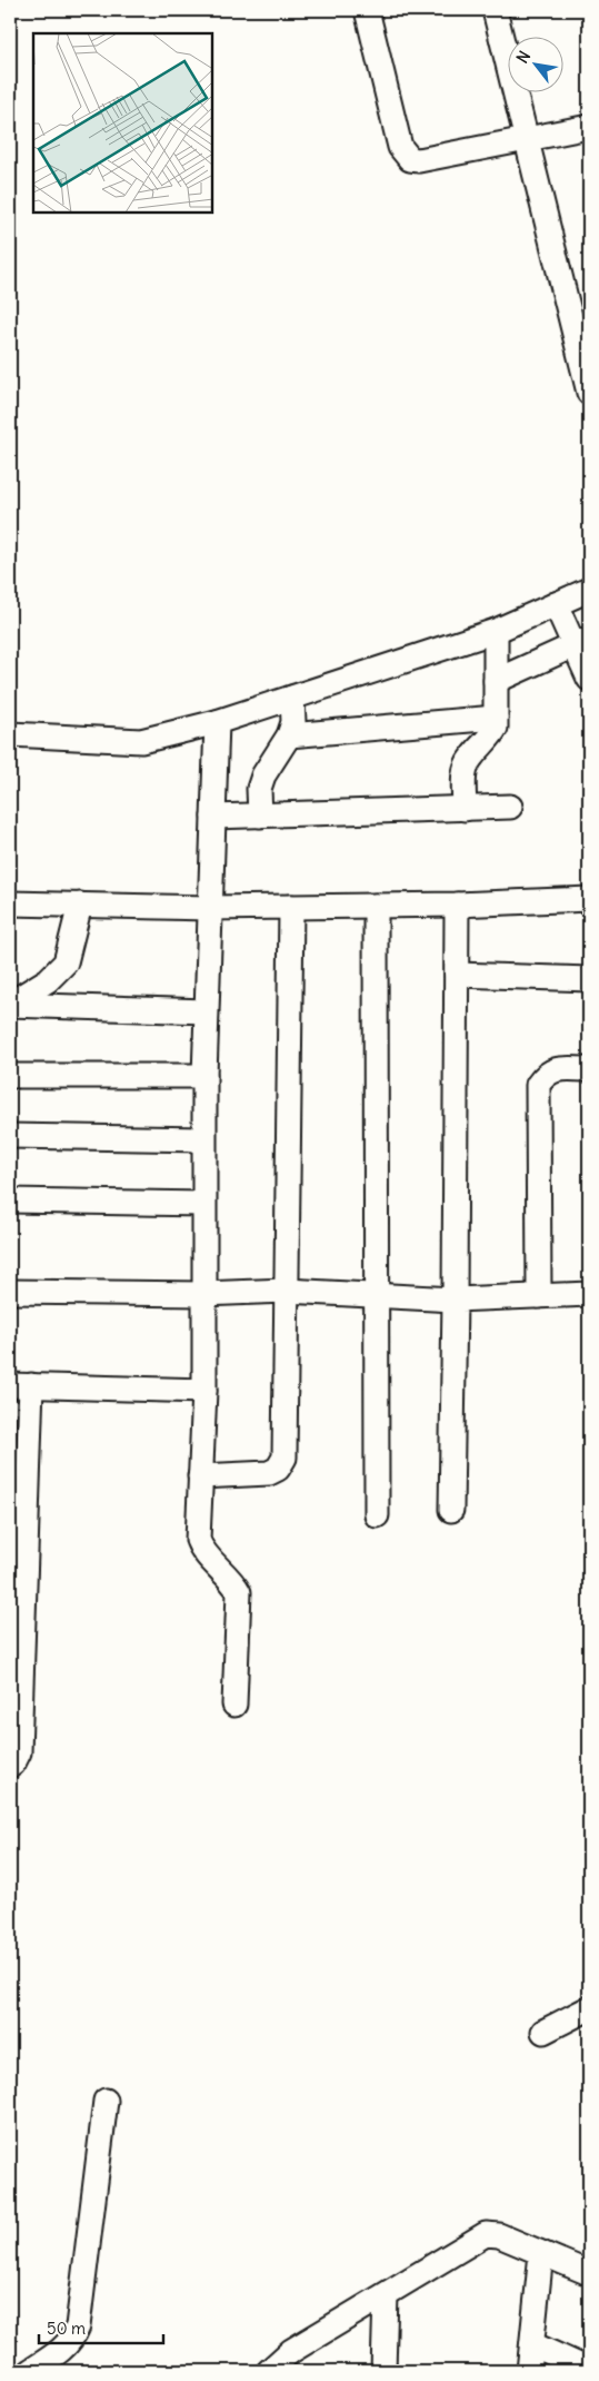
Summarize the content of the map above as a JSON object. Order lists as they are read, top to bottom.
{
  "scale_bar": "50 m",
  "north": "top left"
}
